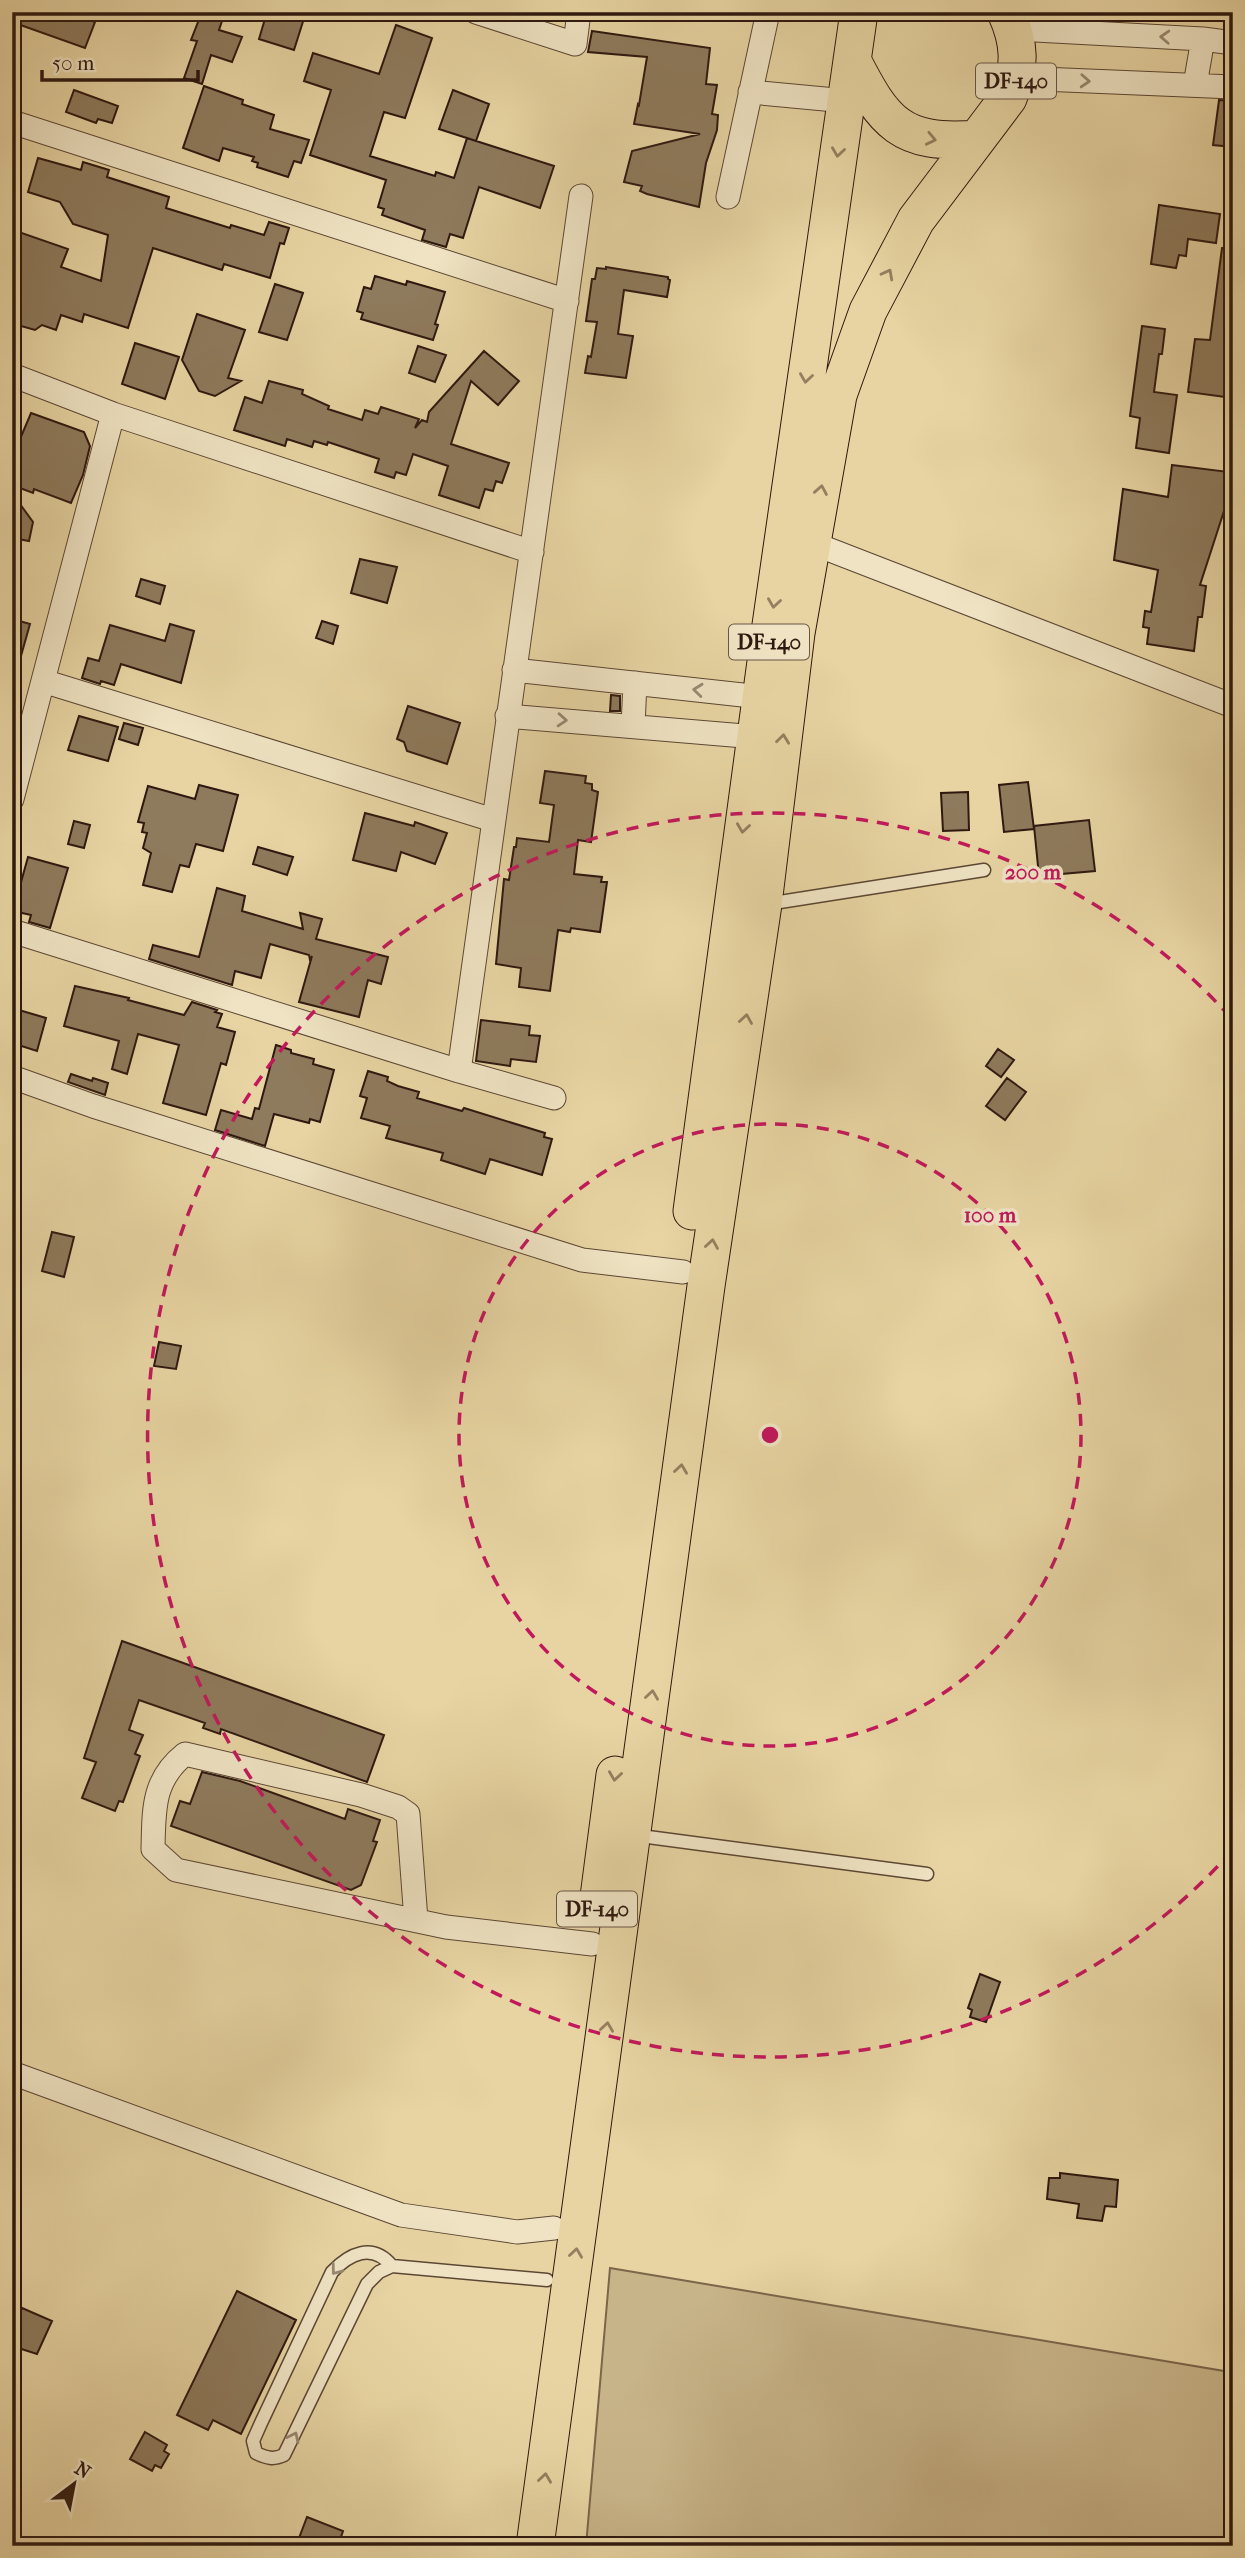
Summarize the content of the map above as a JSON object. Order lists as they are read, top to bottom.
{
  "streets": {
    "main road": ["DF-140"]
  },
  "scale_bar": "50 m",
  "north": "top right",
  "rings": ["200 m", "100 m"]
}
